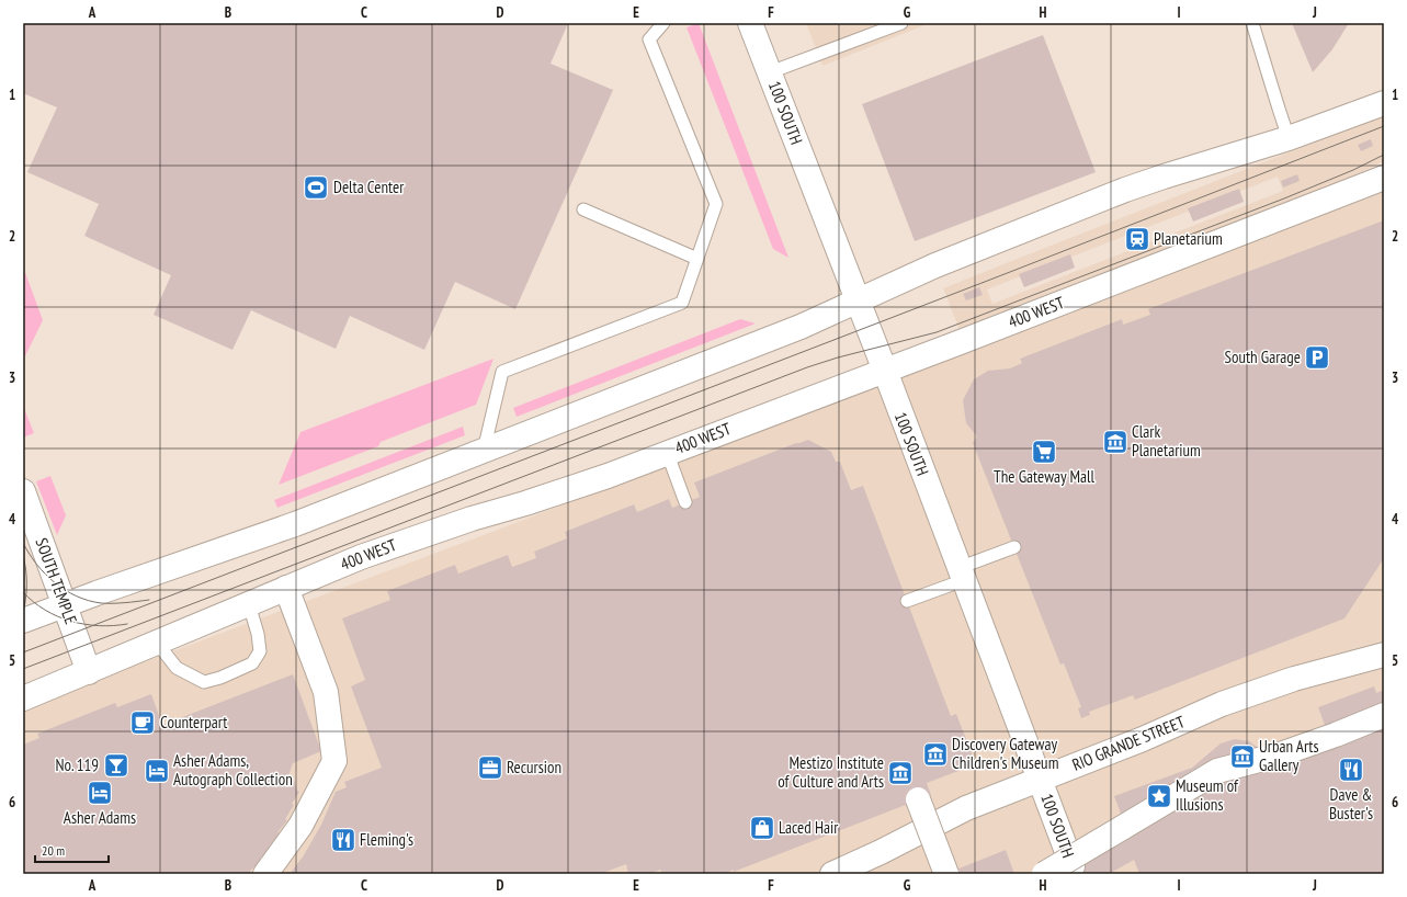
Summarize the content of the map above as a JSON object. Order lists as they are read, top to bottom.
{
  "streets": {
    "street": [
      "100 SOUTH",
      "400 WEST",
      "SOUTH TEMPLE",
      "RIO GRANDE STREET"
    ]
  },
  "crossings": [
    ["100 SOUTH", "400 WEST"],
    ["100 SOUTH", "RIO GRANDE STREET"],
    ["400 WEST", "SOUTH TEMPLE"]
  ],
  "places": {
    "sports": ["Delta Center"],
    "station": ["Planetarium"],
    "parking": ["South Garage"],
    "museum": [
      "Clark Planetarium",
      "Discovery Gateway Children's Museum",
      "Urban Arts Gallery",
      "Mestizo Institute of Culture and Arts"
    ],
    "supermarket": ["The Gateway Mall"],
    "cafe": ["Counterpart"],
    "bar": ["No. 119"],
    "office": ["Recursion"],
    "restaurant": ["Dave & Buster's", "Fleming's"],
    "hotel": ["Asher Adams, Autograph Collection", "Asher Adams"],
    "place": ["Museum of Illusions"],
    "shop": ["Laced Hair"]
  },
  "scale_bar": "20 m",
  "grid": {
    "columns": [
      "A",
      "B",
      "C",
      "D",
      "E",
      "F",
      "G",
      "H",
      "I",
      "J"
    ],
    "rows": [
      "1",
      "2",
      "3",
      "4",
      "5",
      "6"
    ]
  }
}
